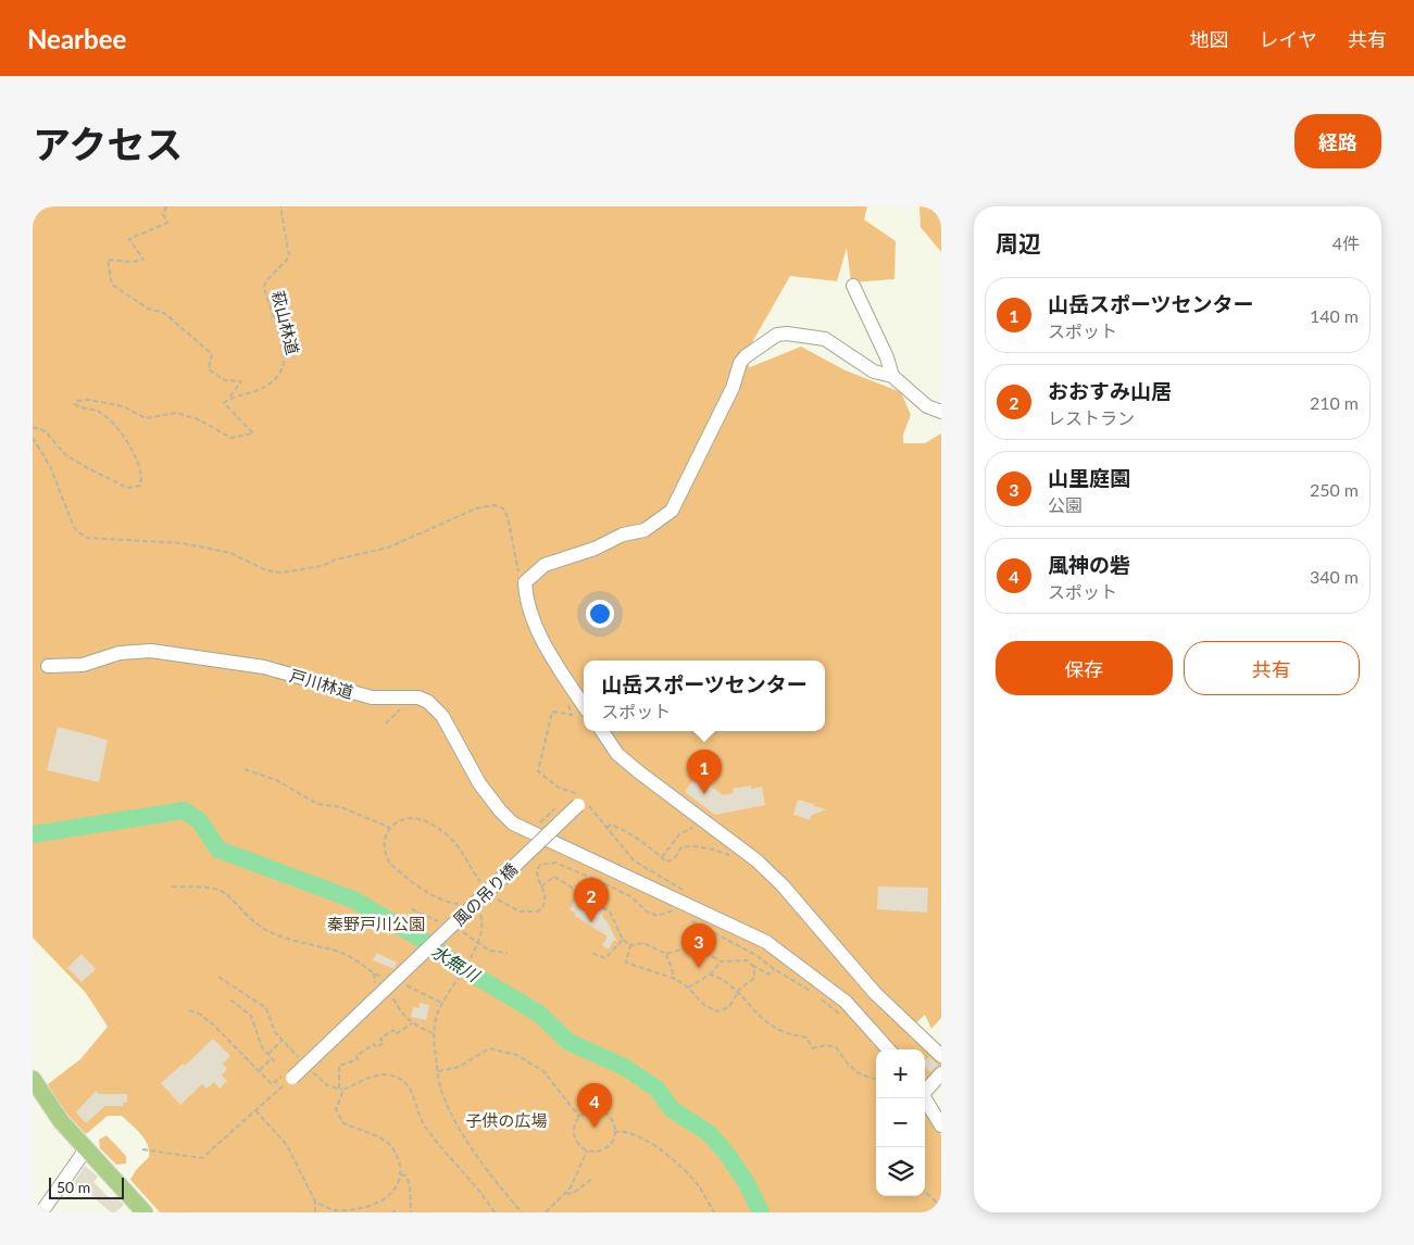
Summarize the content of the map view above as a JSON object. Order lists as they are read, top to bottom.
{
  "streets": {
    "street": ["戸川林道", "風の吊り橋"],
    "path": ["萩山林道"]
  },
  "water": ["水無川"],
  "parks": ["秦野戸川公園", "子供の広場"],
  "scale_bar": "50 m",
  "page": {
    "header": "Nearbee",
    "nav": ["地図", "レイヤ", "共有"],
    "title": "アクセス",
    "buttons": [
      "経路",
      ["保存", "共有"]
    ],
    "heading": ["周辺", "4件"],
    "list": [
      {
        "mark": "1",
        "name": "山岳スポーツセンター",
        "note": "スポット",
        "value": "140 m"
      },
      {
        "mark": "2",
        "name": "おおすみ山居",
        "note": "レストラン",
        "value": "210 m"
      },
      {
        "mark": "3",
        "name": "山里庭園",
        "note": "公園",
        "value": "250 m"
      },
      {
        "mark": "4",
        "name": "風神の砦",
        "note": "スポット",
        "value": "340 m"
      }
    ],
    "popup": ["山岳スポーツセンター", "スポット"],
    "pins": [
      "1",
      "2",
      "3",
      "4"
    ],
    "map_buttons": ["+", "−"],
    "scale": "50 m"
  }
}
